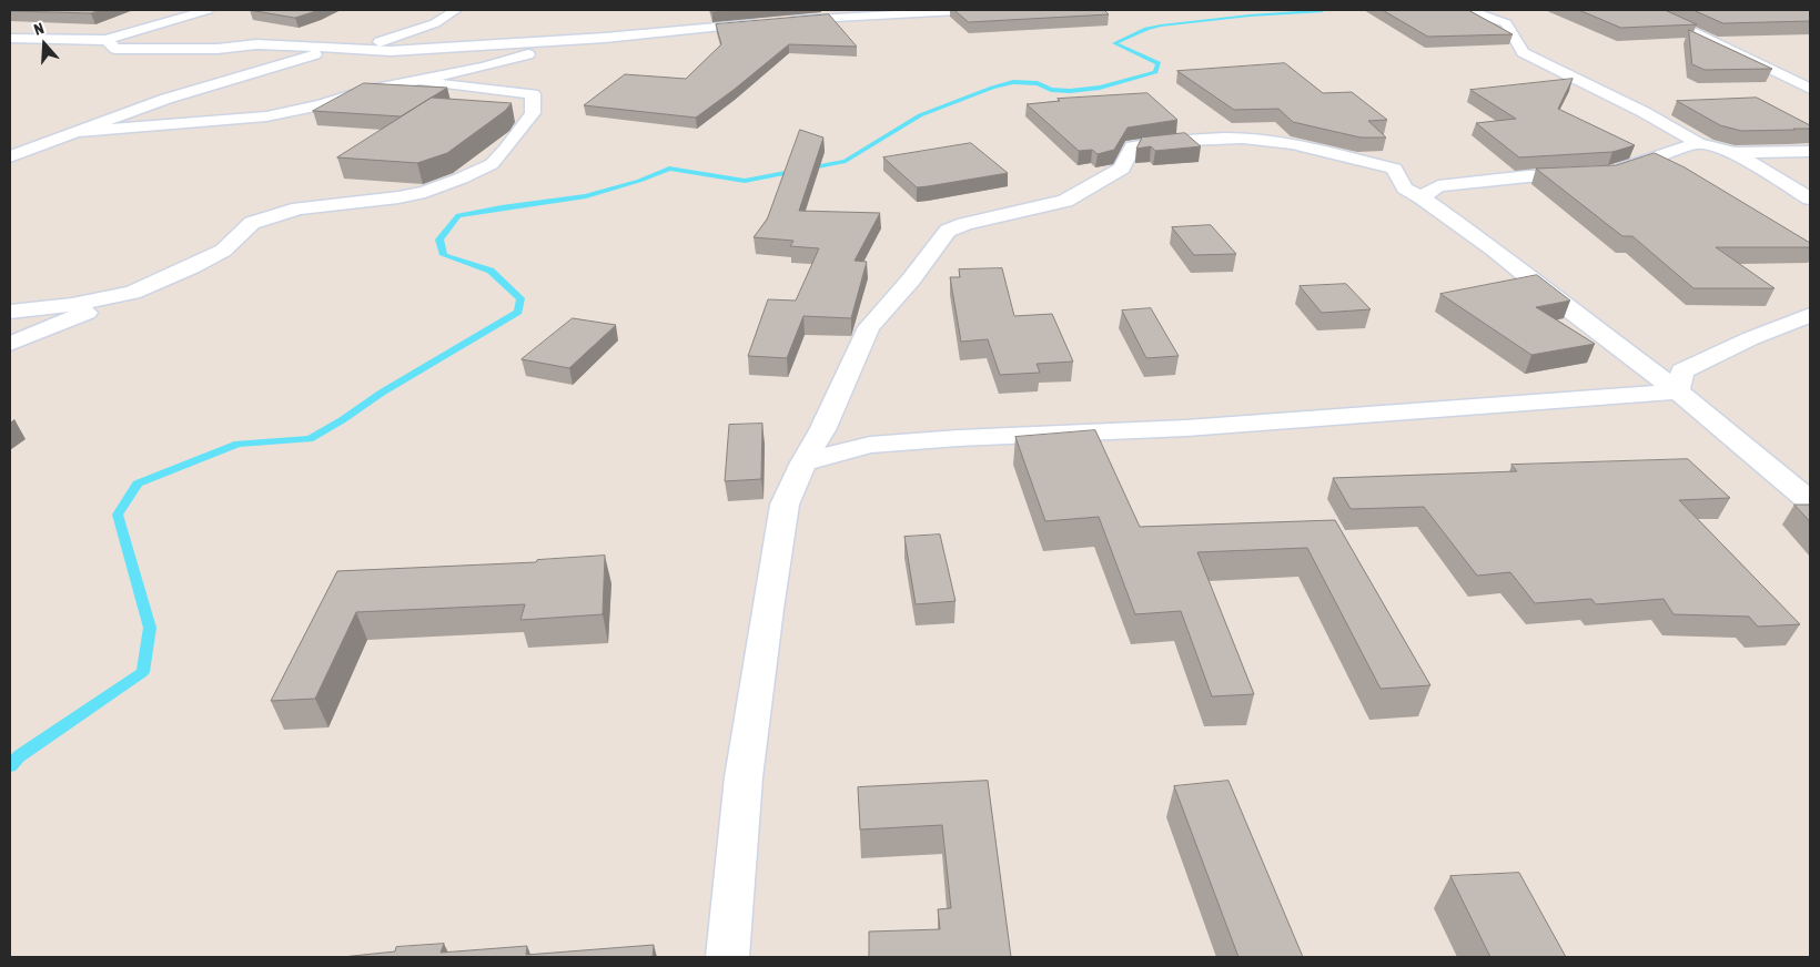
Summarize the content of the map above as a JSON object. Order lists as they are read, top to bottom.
{
  "north": "top"
}
